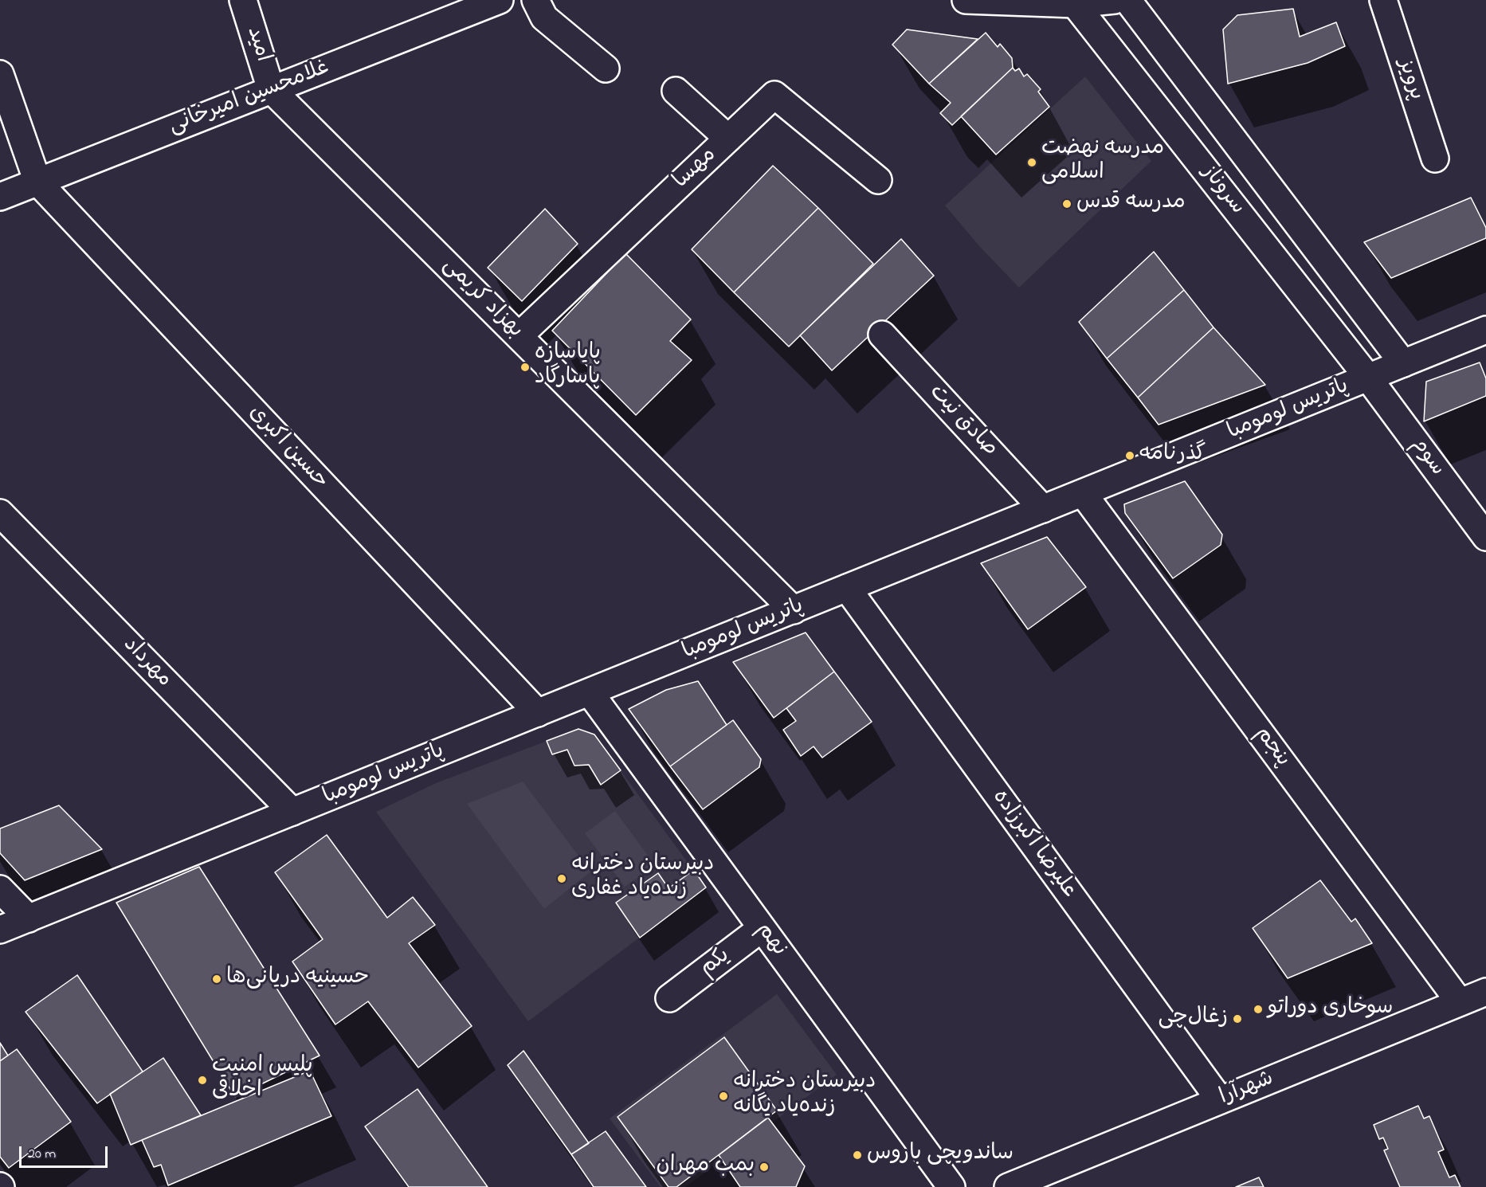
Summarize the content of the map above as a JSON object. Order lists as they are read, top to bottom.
{
  "streets": {
    "street": [
      "امید",
      "پرویز",
      "غلامحسین امیرخانی",
      "مهسا",
      "سروناز",
      "بهزاد کریمی",
      "پاتریس لومومبا",
      "صادق نیت",
      "حسین اکبری",
      "سوم",
      "مهرداد",
      "پنجم",
      "علیرضا اکبرزاده",
      "نهم",
      "یکم",
      "شهرآرا"
    ]
  },
  "crossings": [
    ["امید", "غلامحسین امیرخانی"],
    ["امید", "بهزاد کریمی"],
    ["غلامحسین امیرخانی", "بهزاد کریمی"],
    ["غلامحسین امیرخانی", "حسین اکبری"],
    ["مهسا", "بهزاد کریمی"],
    ["سروناز", "پاتریس لومومبا"],
    ["سروناز", "سوم"],
    ["بهزاد کریمی", "پاتریس لومومبا"],
    ["پاتریس لومومبا", "صادق نیت"],
    ["پاتریس لومومبا", "حسین اکبری"],
    ["پاتریس لومومبا", "سوم"],
    ["پاتریس لومومبا", "مهرداد"],
    ["پاتریس لومومبا", "پنجم"],
    ["پاتریس لومومبا", "علیرضا اکبرزاده"],
    ["پاتریس لومومبا", "نهم"],
    ["پنجم", "شهرآرا"],
    ["علیرضا اکبرزاده", "شهرآرا"],
    ["نهم", "یکم"]
  ],
  "places": [
    "مدرسه نهضت اسلامی",
    "مدرسه قدس",
    "پایاسازه پاسارگاد",
    "گذرنامه",
    "دبیرستان دخترانه زنده‌یاد غفاری",
    "حسینیه دریانی‌ها",
    "سوخاری دوراتو",
    "زغال‌چی",
    "پلیس امنیت اخلاقی",
    "دبیرستان دخترانه زنده‌یاد یگانه",
    "ساندویچی باروس",
    "بمب مهران"
  ],
  "scale_bar": "20 m"
}
